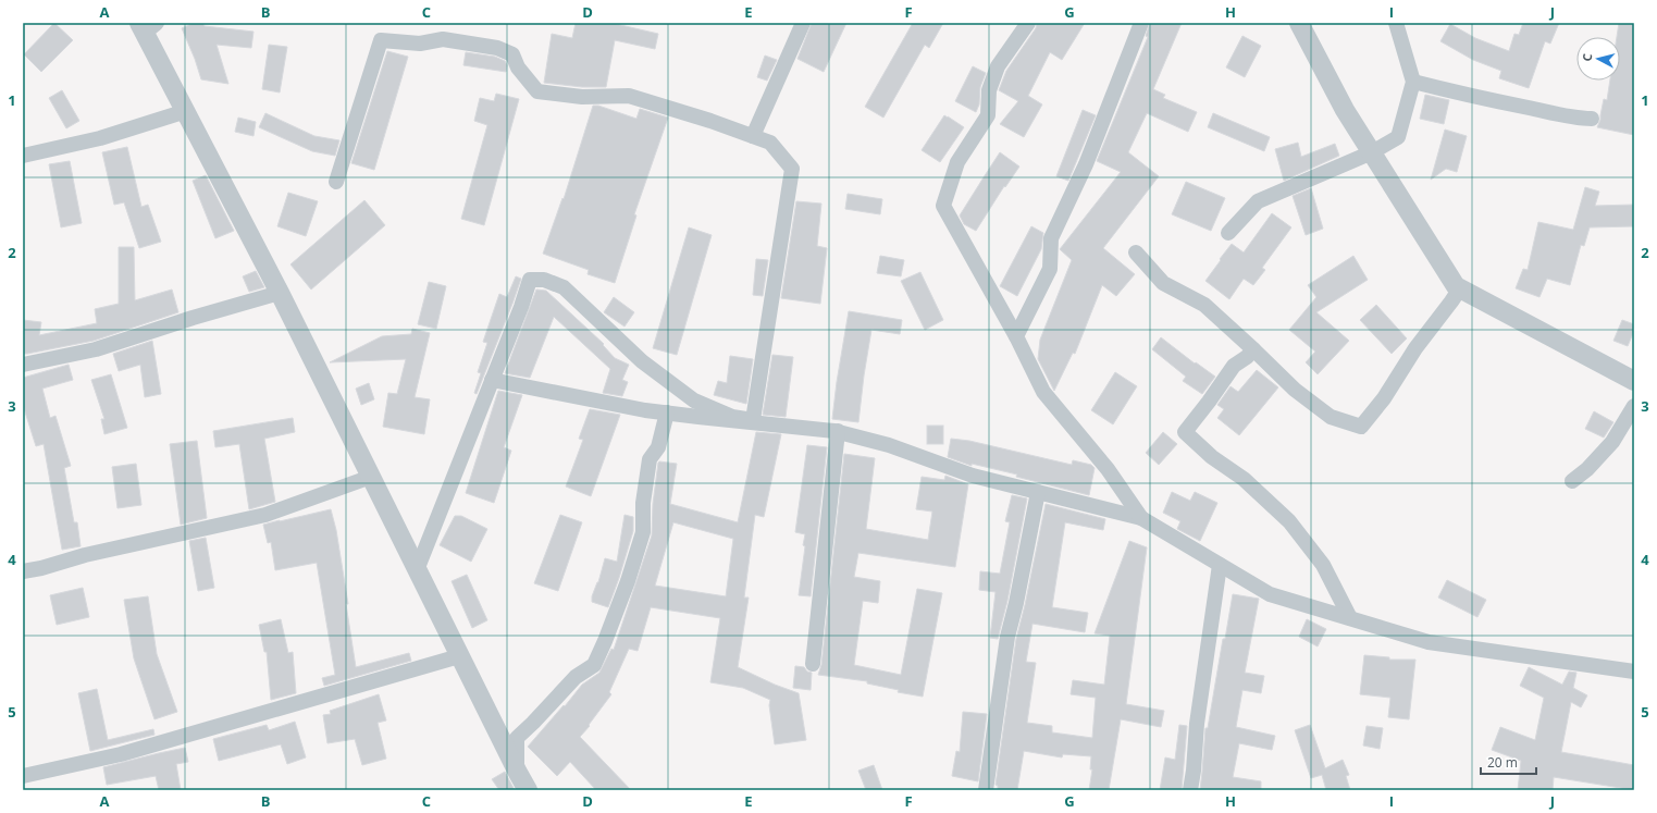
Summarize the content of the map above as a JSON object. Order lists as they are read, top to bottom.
{
  "scale_bar": "20 m",
  "north": "left",
  "grid": {
    "columns": [
      "A",
      "B",
      "C",
      "D",
      "E",
      "F",
      "G",
      "H",
      "I",
      "J"
    ],
    "rows": [
      "1",
      "2",
      "3",
      "4",
      "5"
    ]
  }
}
